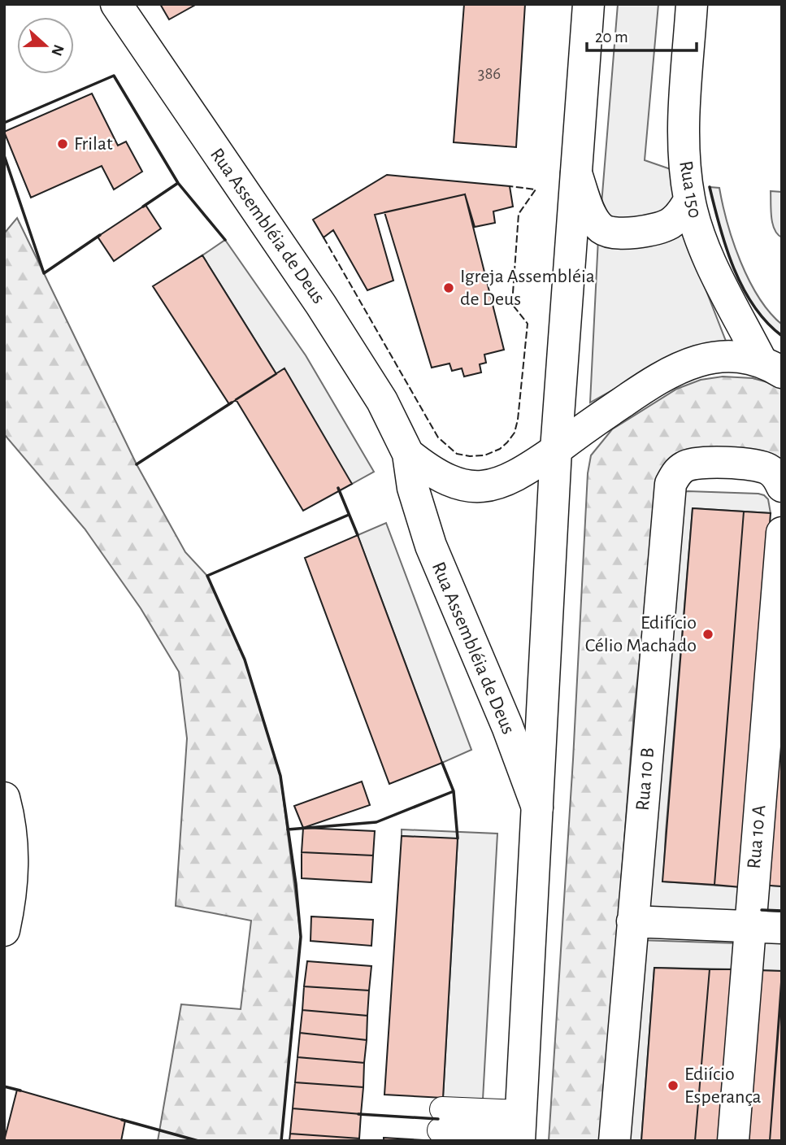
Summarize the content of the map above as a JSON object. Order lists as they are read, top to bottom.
{
  "streets": {
    "street": [
      "Rua 150",
      "Rua Assembléia de Deus",
      "Rua 10 B",
      "Rua 10 A"
    ]
  },
  "crossings": [
    ["Rua 150", "Rua Assembléia de Deus"]
  ],
  "places": [
    "Frilat",
    "Igreja Assembléia de Deus",
    "Edifício Célio Machado",
    "Ediício Esperança"
  ],
  "house_numbers": ["386"],
  "scale_bar": "20 m",
  "north": "right"
}
